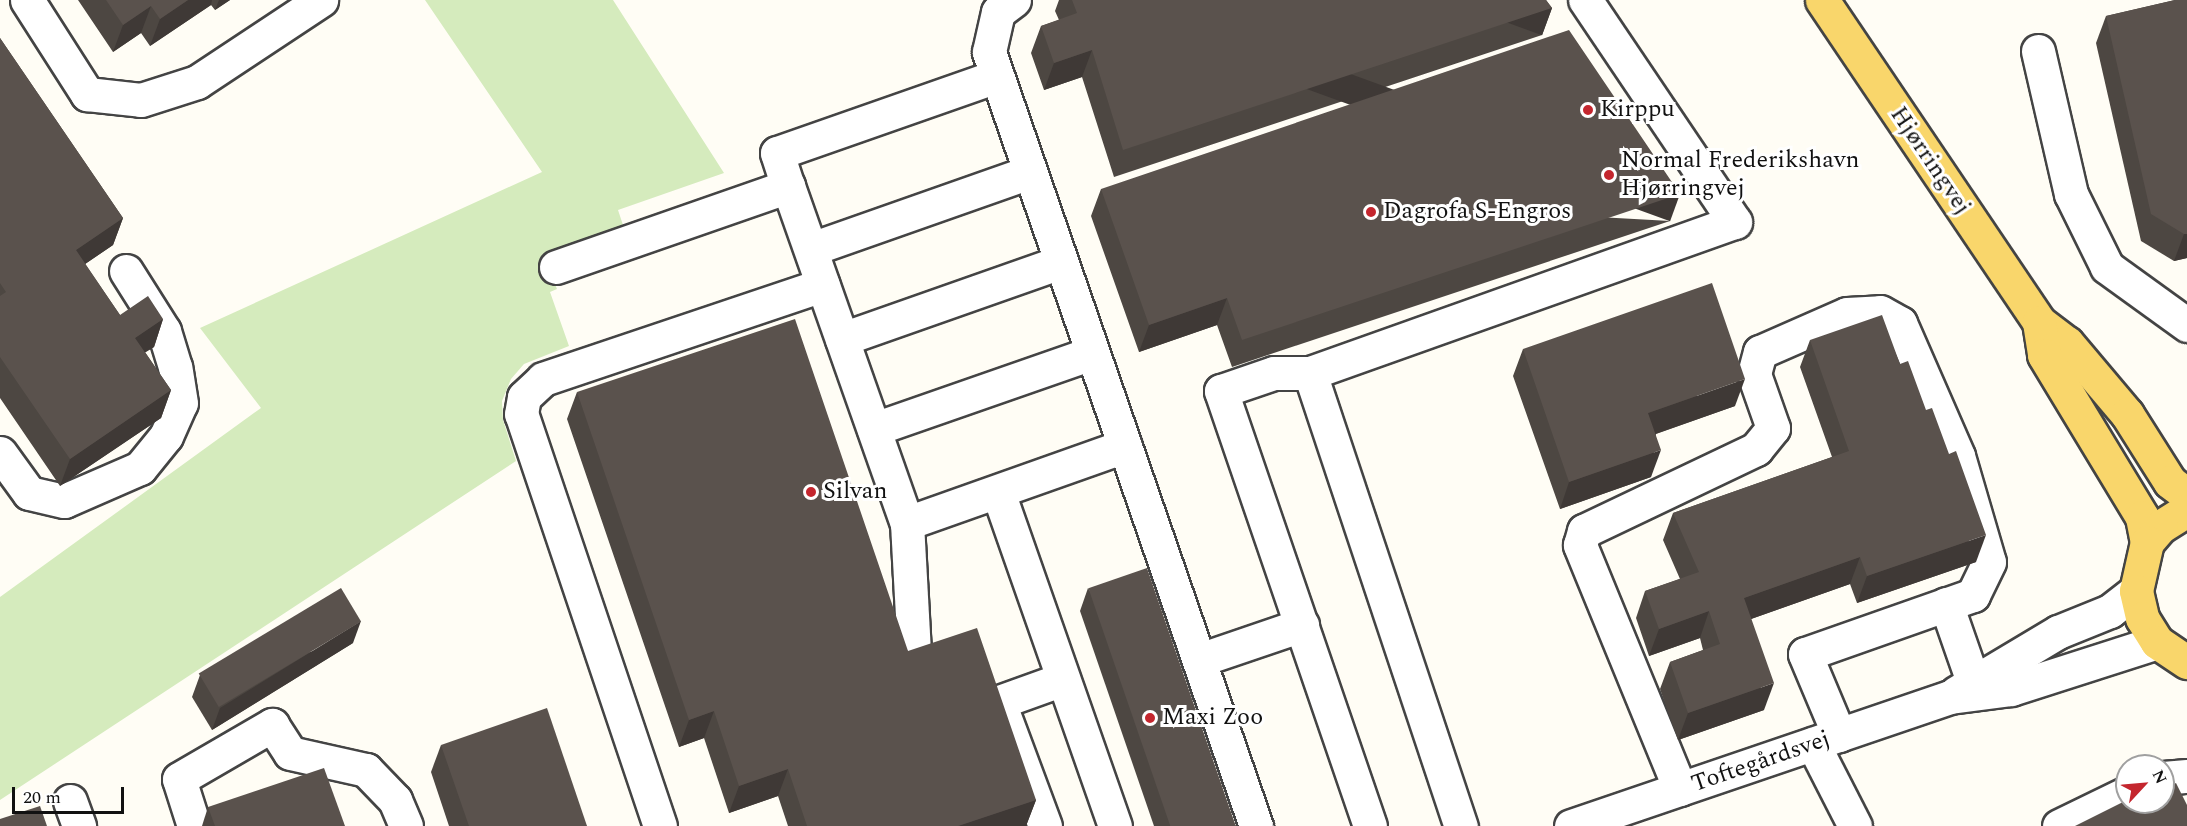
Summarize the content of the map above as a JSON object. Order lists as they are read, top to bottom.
{
  "streets": {
    "main road": ["Hjørringvej"],
    "street": ["Toftegårdsvej"]
  },
  "places": [
    "Kirppu",
    "Normal Frederikshavn Hjørringvej",
    "Dagrofa S-Engros",
    "Silvan",
    "Maxi Zoo"
  ],
  "scale_bar": "20 m",
  "north": "top right"
}
